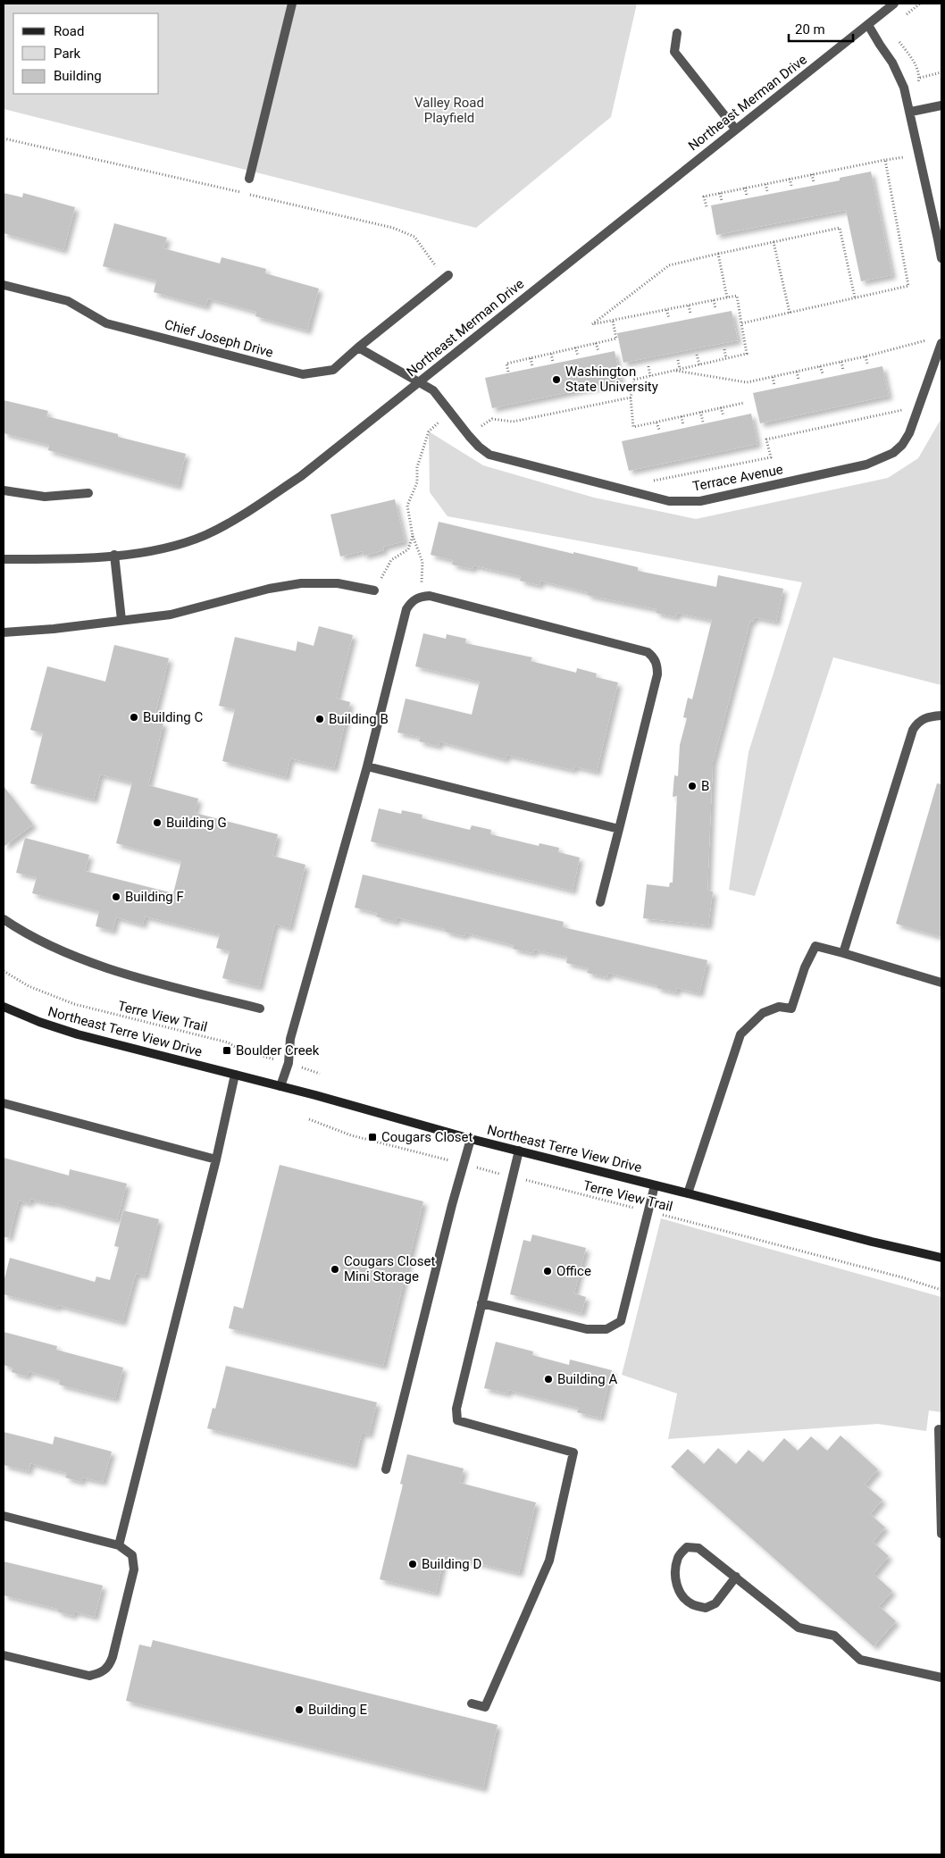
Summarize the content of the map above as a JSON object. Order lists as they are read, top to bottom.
{
  "streets": {
    "main road": ["Northeast Terre View Drive"],
    "street": ["Northeast Merman Drive", "Chief Joseph Drive", "Terrace Avenue"],
    "path": ["Terre View Trail"]
  },
  "crossings": [
    ["Northeast Merman Drive", "Terrace Avenue"]
  ],
  "parks": ["Valley Road Playfield"],
  "places": {
    "other": [
      "Washington State University",
      "Building C",
      "Building B",
      "B",
      "Building G",
      "Building F",
      "Cougars Closet Mini Storage",
      "Office",
      "Building A",
      "Building D",
      "Building E"
    ],
    "transit": ["Boulder Creek", "Cougars Closet"]
  },
  "legend": ["Road", "Park", "Building"],
  "scale_bar": "20 m"
}
